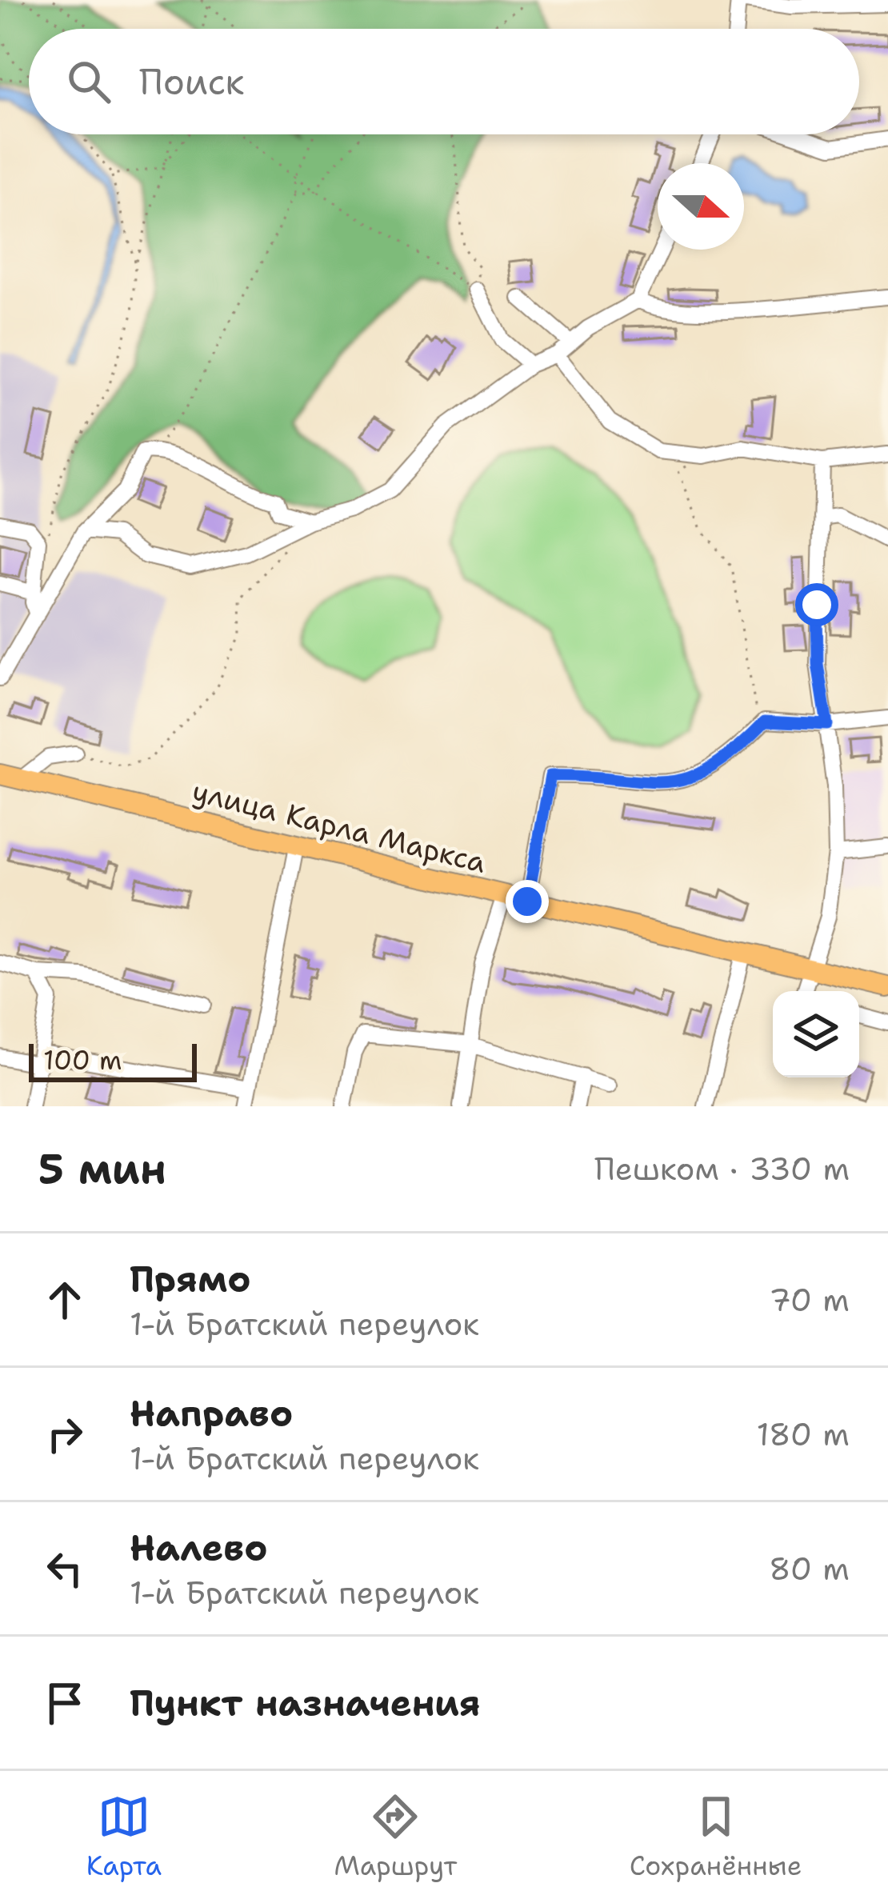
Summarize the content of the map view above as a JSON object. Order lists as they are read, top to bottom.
{
  "streets": {
    "main road": ["улица Карла Маркса"]
  },
  "scale_bar": "100 m",
  "north": "right",
  "page": {
    "search": "Поиск",
    "scale": "100 m",
    "heading": ["5 мин", "Пешком · 330 m"],
    "list": [
      ["Прямо", "1-й Братский переулок", "70 m"],
      ["Направо", "1-й Братский переулок", "180 m"],
      ["Налево", "1-й Братский переулок", "80 m"],
      "Пункт назначения"
    ],
    "nav": ["Карта", "Маршрут", "Сохранённые"]
  }
}
